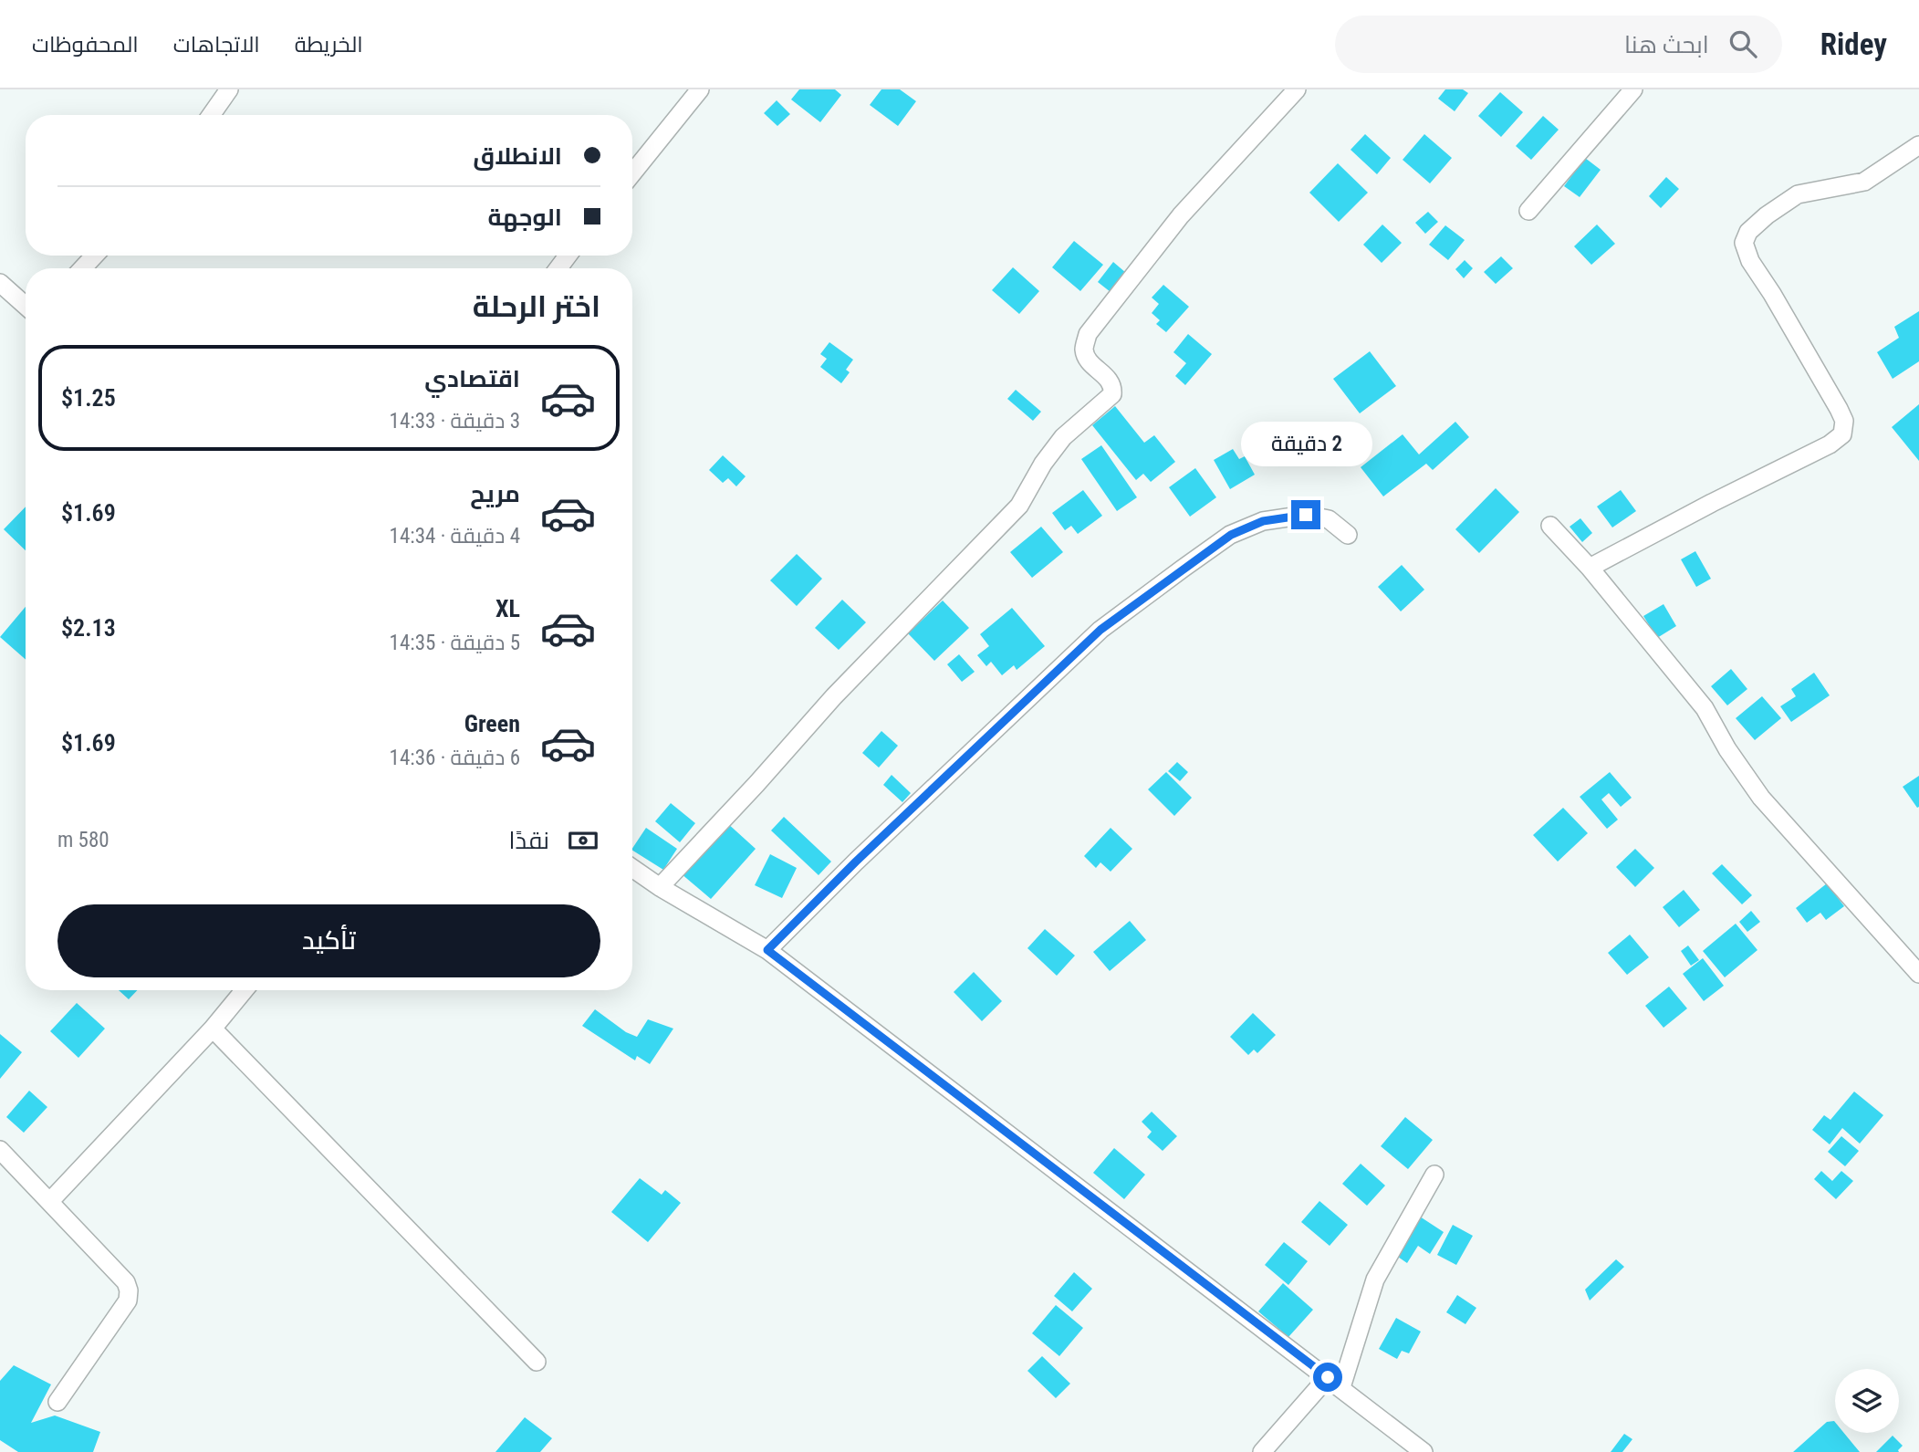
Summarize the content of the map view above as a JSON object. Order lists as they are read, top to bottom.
{
  "page": {
    "header": "Ridey",
    "search": "ابحث هنا",
    "nav": ["الخريطة", "الاتجاهات", "المحفوظات"],
    "banner": ["الانطلاق", "الوجهة"],
    "heading": "اختر الرحلة",
    "list": [
      {
        "name": "اقتصادي",
        "note": "3 دقيقة · 14:33",
        "value": "$1.25"
      },
      {
        "name": "مريح",
        "note": "4 دقيقة · 14:34",
        "value": "$1.69"
      },
      {
        "name": "XL",
        "note": "5 دقيقة · 14:35",
        "value": "$2.13"
      },
      {
        "name": "Green",
        "note": "6 دقيقة · 14:36",
        "value": "$1.69"
      }
    ],
    "bubble": "2 دقيقة",
    "pay": ["نقدًا", "580 m"],
    "buttons": "تأكيد"
  }
}
